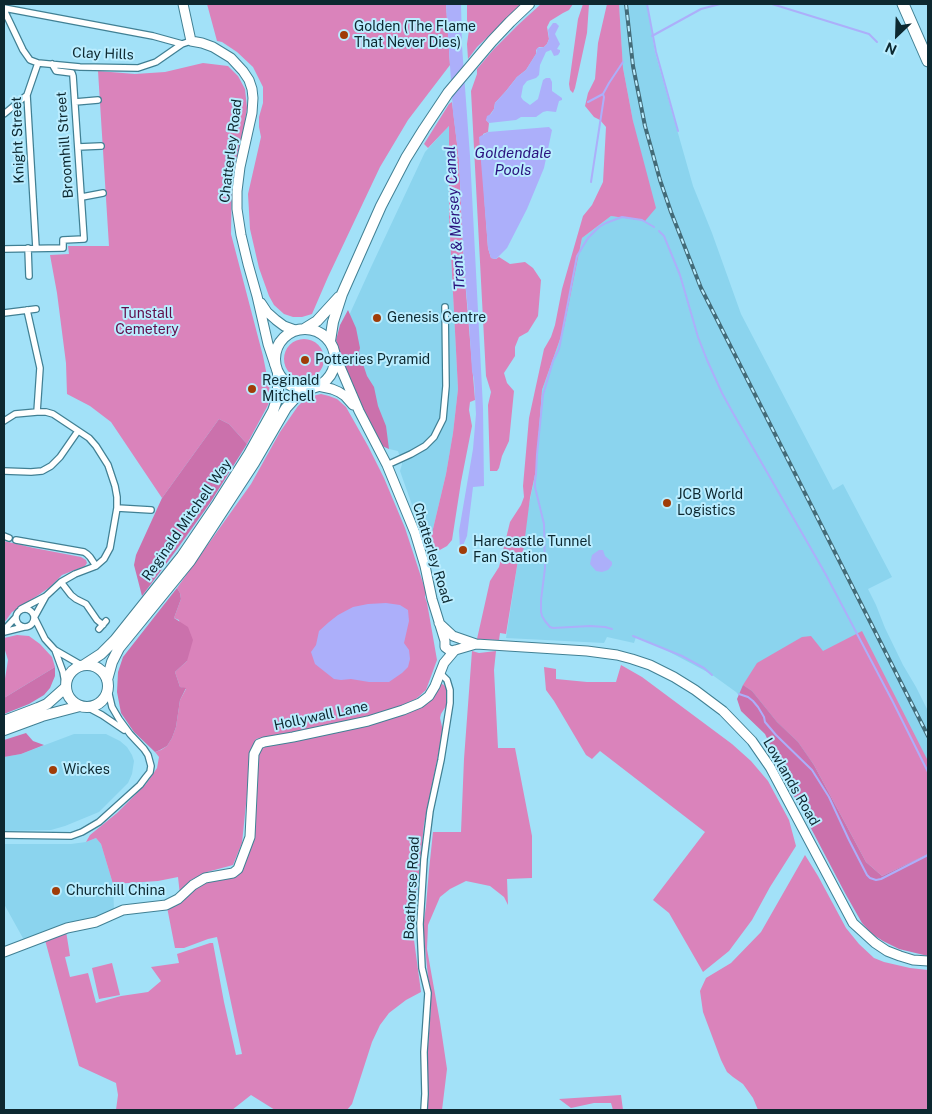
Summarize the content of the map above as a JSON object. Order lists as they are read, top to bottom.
{
  "streets": {
    "main road": ["Reginald Mitchell Way"],
    "street": [
      "Clay Hills",
      "Knight Street",
      "Broomhill Street",
      "Chatterley Road",
      "Hollywall Lane",
      "Lowlands Road",
      "Boathorse Road"
    ]
  },
  "crossings": [
    ["Clay Hills", "Knight Street"],
    ["Clay Hills", "Broomhill Street"],
    ["Clay Hills", "Chatterley Road"],
    ["Knight Street", "Broomhill Street"],
    ["Chatterley Road", "Reginald Mitchell Way"],
    ["Chatterley Road", "Hollywall Lane"],
    ["Chatterley Road", "Lowlands Road"],
    ["Hollywall Lane", "Lowlands Road"],
    ["Hollywall Lane", "Boathorse Road"]
  ],
  "water": ["Goldendale Pools", "Trent & Mersey Canal"],
  "parks": ["Tunstall Cemetery"],
  "places": [
    "Golden (The Flame That Never Dies)",
    "Genesis Centre",
    "Potteries Pyramid",
    "Reginald Mitchell",
    "JCB World Logistics",
    "Harecastle Tunnel Fan Station",
    "Wickes",
    "Churchill China"
  ],
  "north": "bottom left"
}
